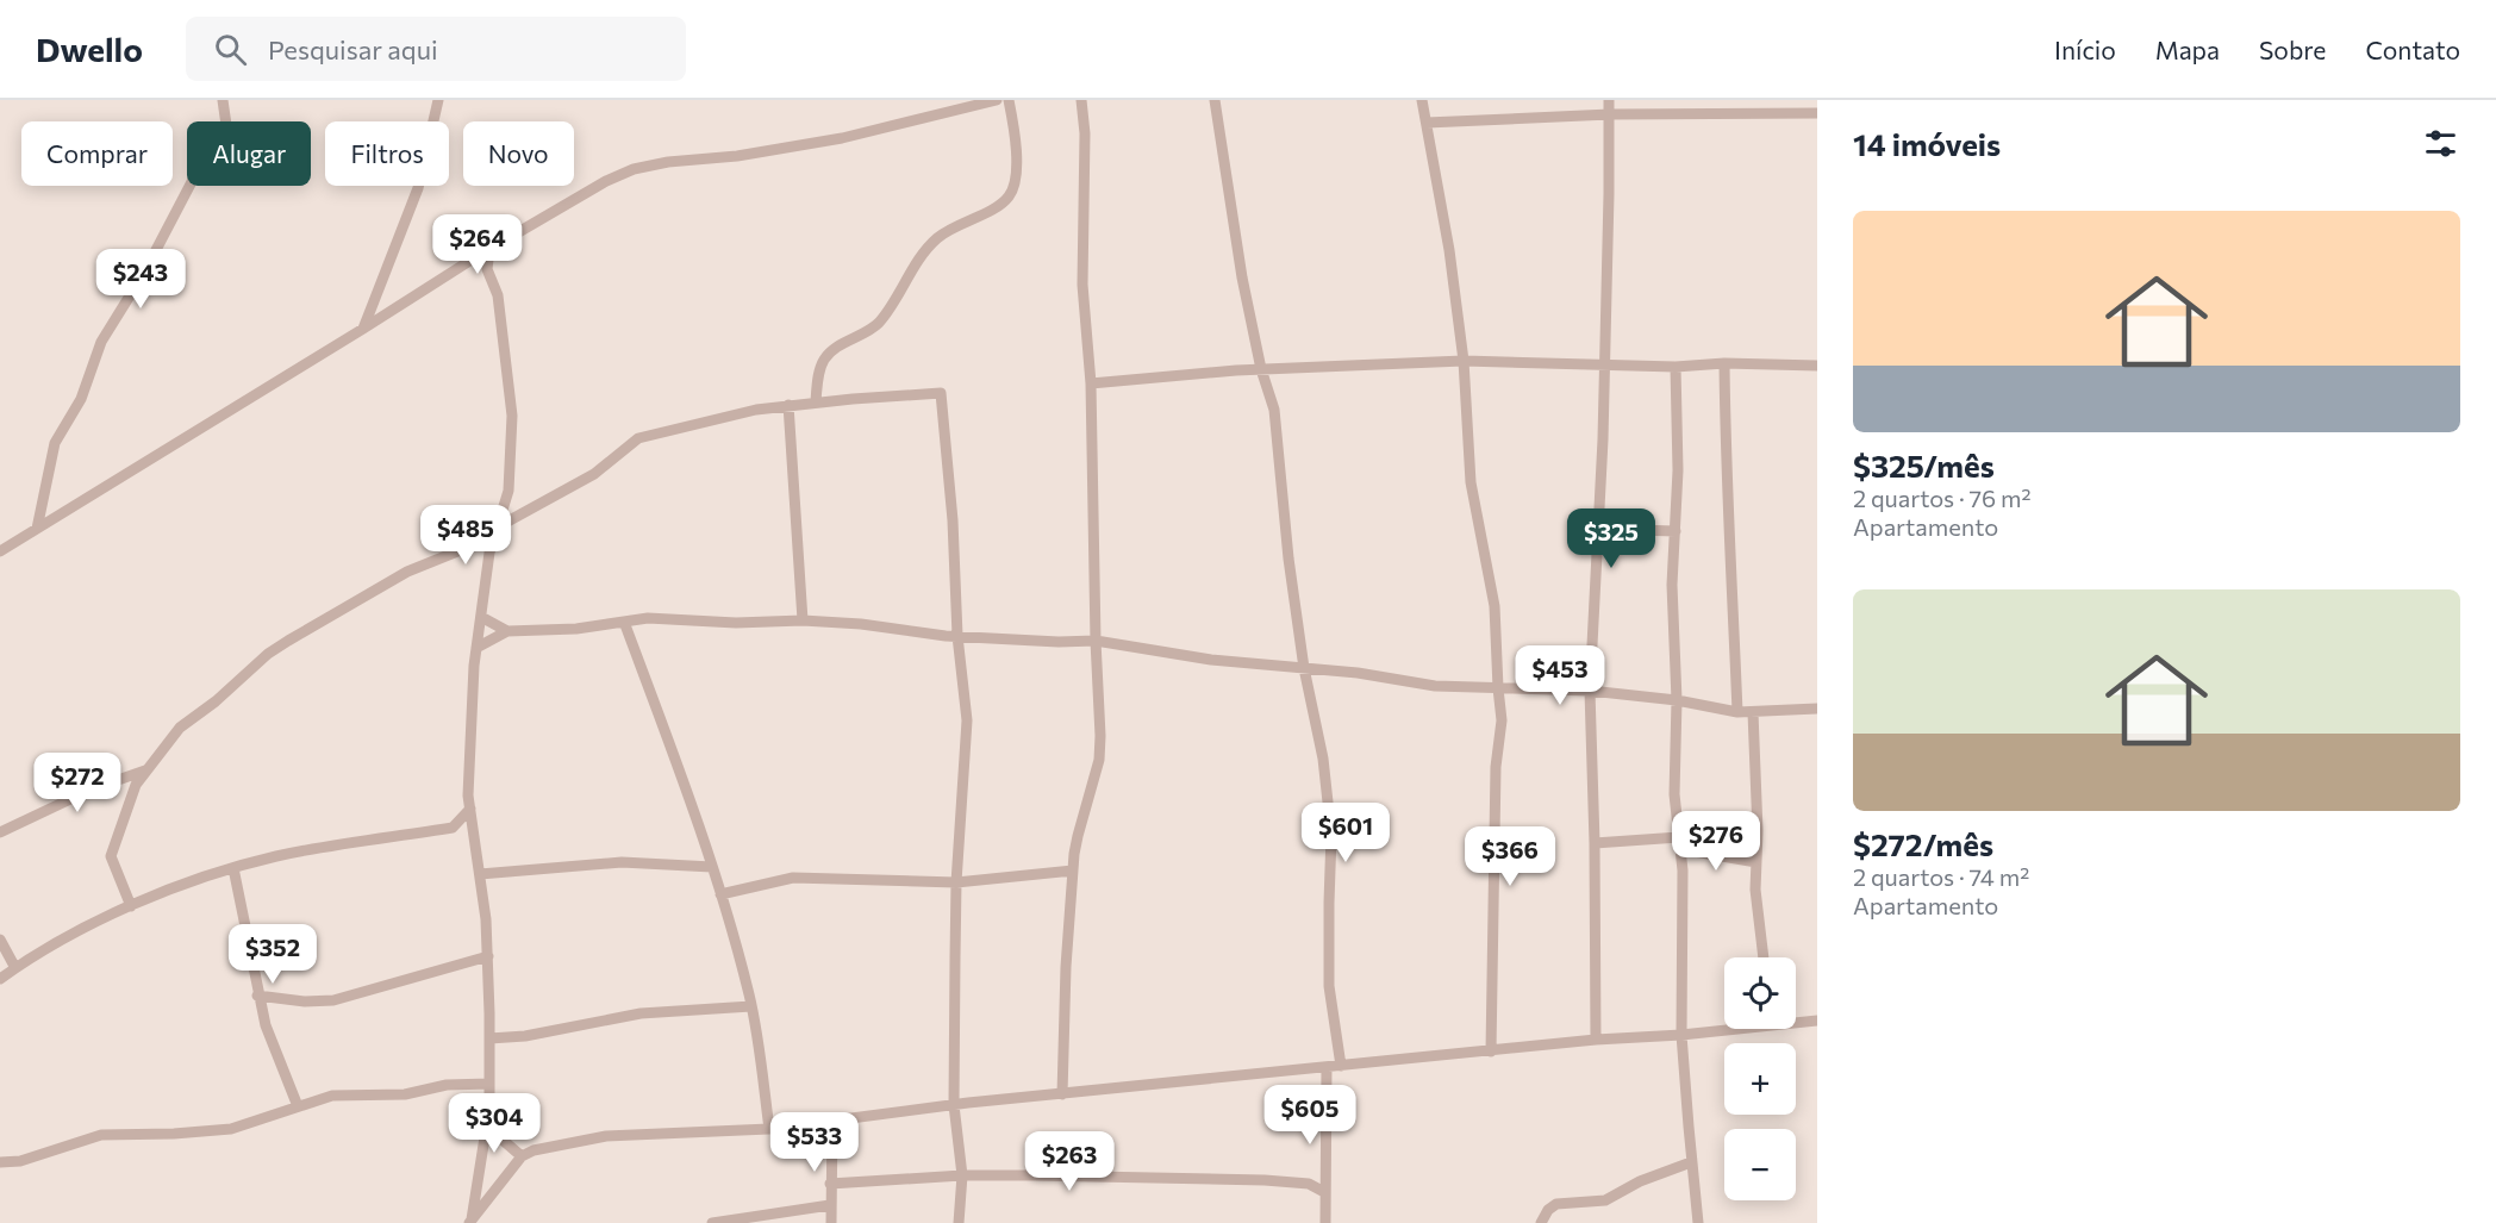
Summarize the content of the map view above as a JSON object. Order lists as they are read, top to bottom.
{
  "page": {
    "header": "Dwello",
    "search": "Pesquisar aqui",
    "nav": [
      "Início",
      "Mapa",
      "Sobre",
      "Contato"
    ],
    "heading": "14 imóveis",
    "chip": [
      "Comprar",
      "Alugar",
      "Filtros",
      "Novo"
    ],
    "list": [
      {
        "name": "$325/mês",
        "note": "2 quartos · 76 m² · Apartamento"
      },
      {
        "name": "$272/mês",
        "note": "2 quartos · 74 m² · Apartamento"
      }
    ],
    "price": [
      "$264",
      "$243",
      "$485",
      "$325",
      "$453",
      "$272",
      "$601",
      "$276",
      "$366",
      "$352",
      "$605",
      "$304",
      "$533",
      "$263"
    ],
    "map_buttons": ["+", "−"]
  }
}
